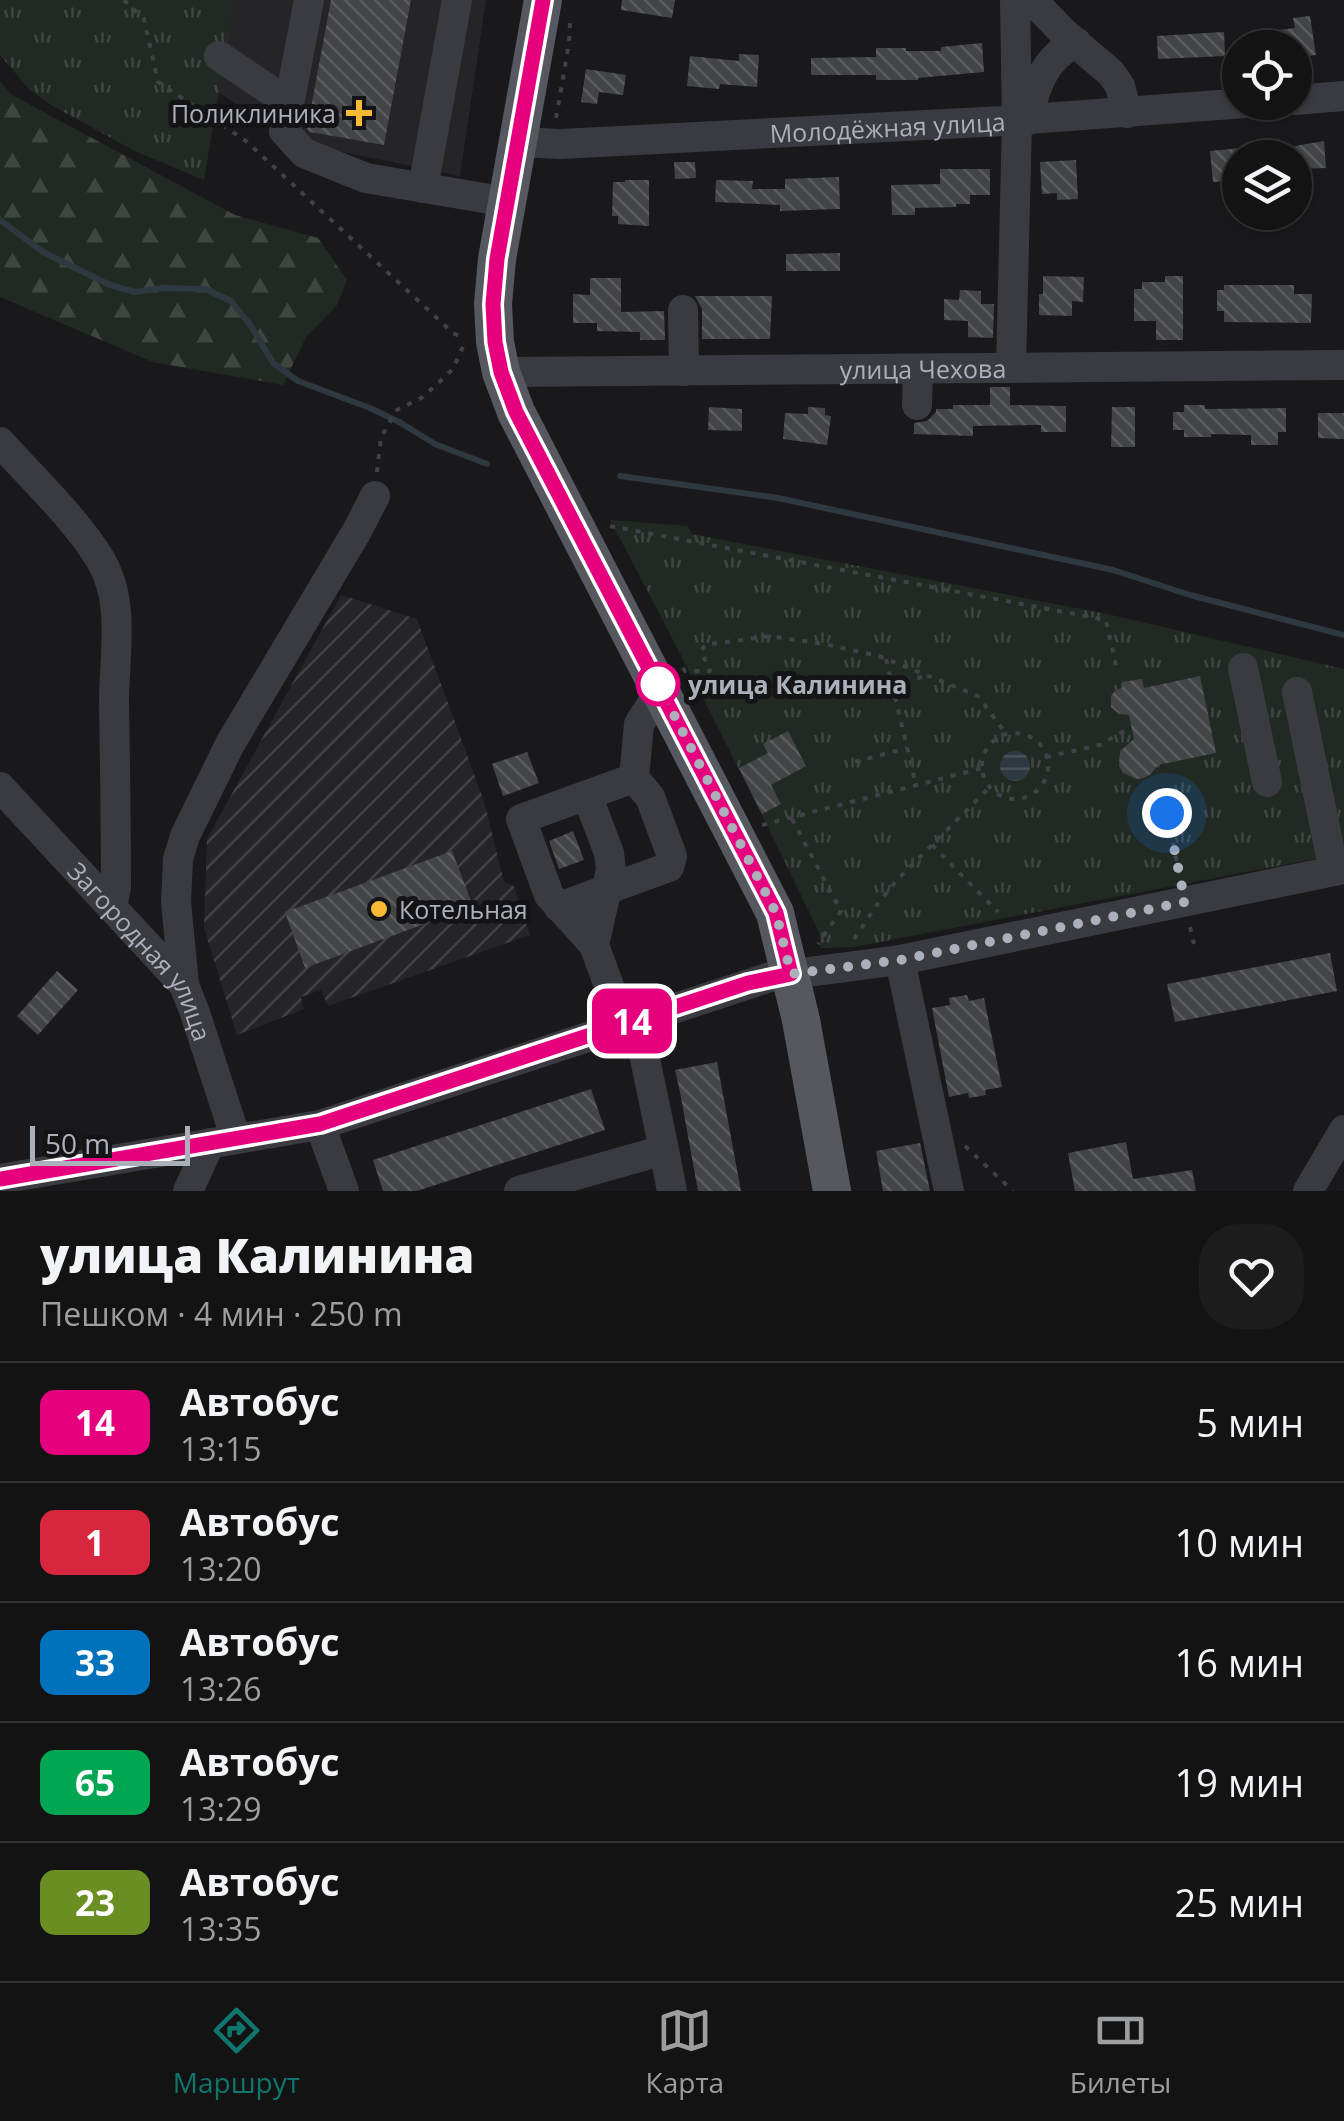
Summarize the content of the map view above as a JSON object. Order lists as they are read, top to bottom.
{
  "streets": {
    "street": ["Молодёжная улица", "улица Чехова", "Загородная улица"]
  },
  "places": {
    "health": ["Поликлиника"],
    "other": ["улица Калинина", "Котельная"]
  },
  "lines": ["bus line 14"],
  "scale_bar": "50 m",
  "page": {
    "on_map": "14",
    "scale": "50 m",
    "heading": ["улица Калинина", "Пешком · 4 мин · 250 m"],
    "list": [
      {
        "mark": "14",
        "name": "Автобус",
        "note": "13:15",
        "value": "5 мин"
      },
      {
        "mark": "1",
        "name": "Автобус",
        "note": "13:20",
        "value": "10 мин"
      },
      {
        "mark": "33",
        "name": "Автобус",
        "note": "13:26",
        "value": "16 мин"
      },
      {
        "mark": "65",
        "name": "Автобус",
        "note": "13:29",
        "value": "19 мин"
      },
      {
        "mark": "23",
        "name": "Автобус",
        "note": "13:35",
        "value": "25 мин"
      }
    ],
    "tabs": ["Маршрут", "Карта", "Билеты"]
  }
}
